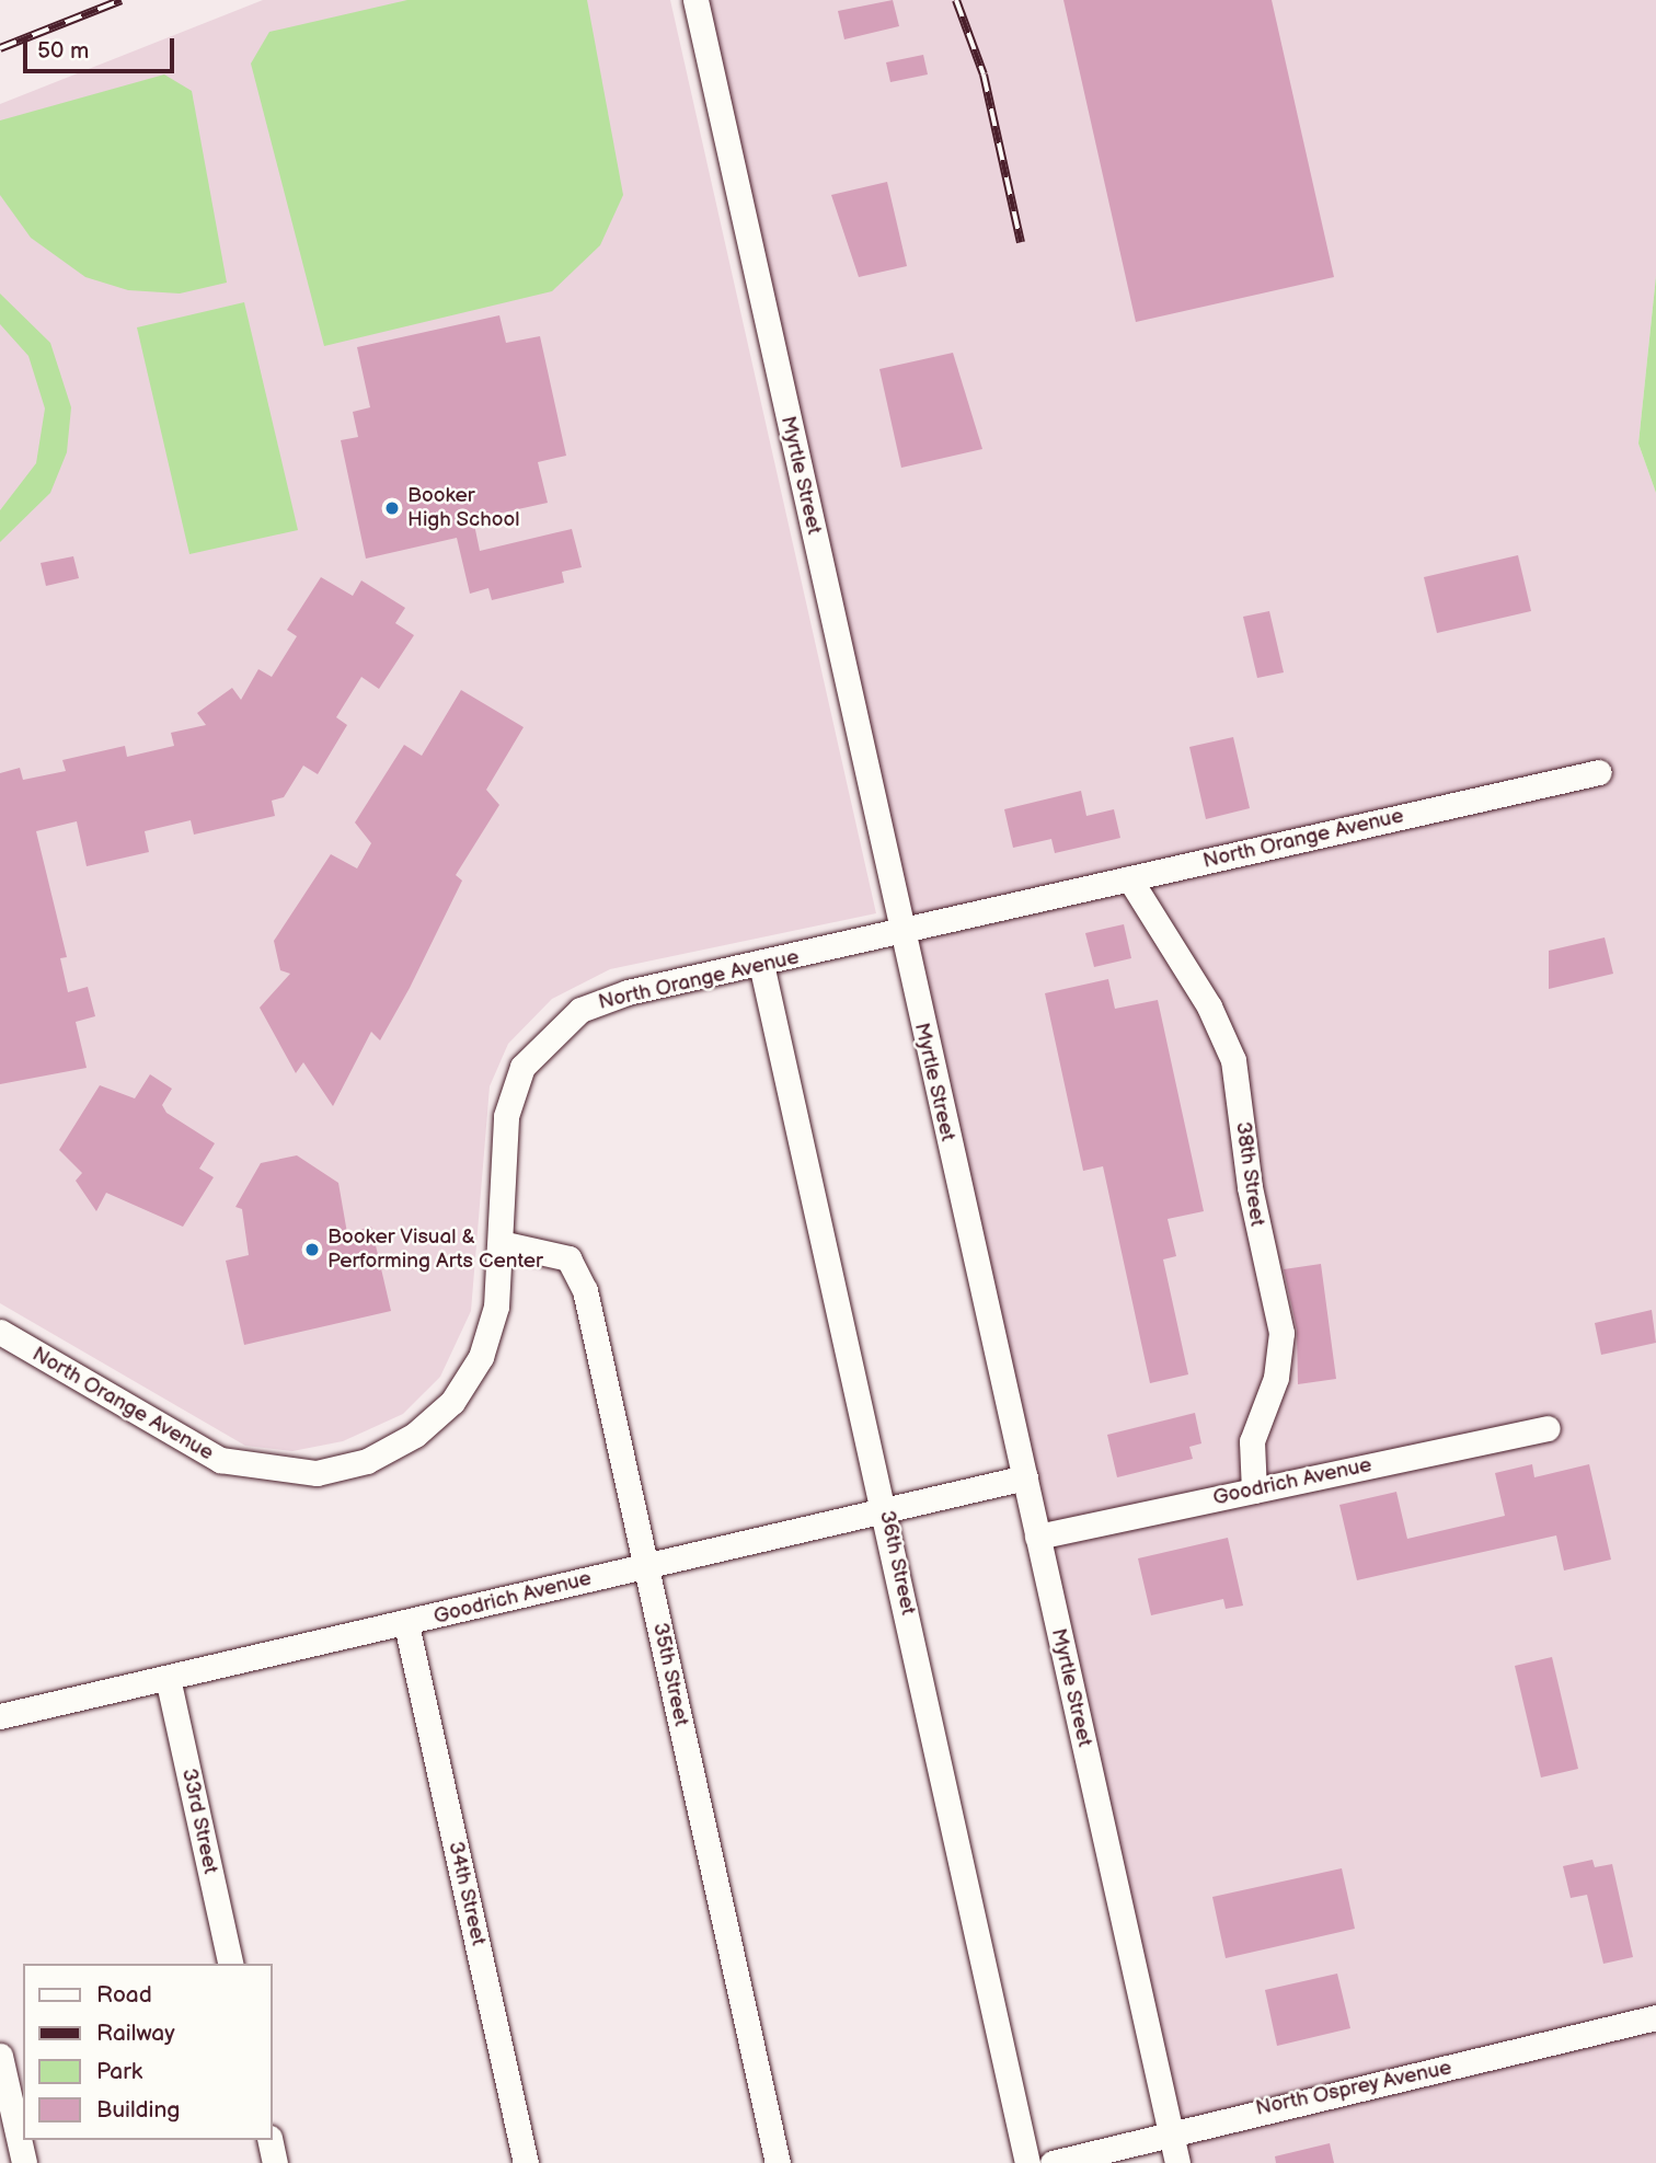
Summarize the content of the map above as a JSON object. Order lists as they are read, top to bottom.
{
  "streets": {
    "street": [
      "Myrtle Street",
      "North Orange Avenue",
      "38th Street",
      "Goodrich Avenue",
      "36th Street",
      "35th Street",
      "33rd Street",
      "34th Street",
      "North Osprey Avenue"
    ]
  },
  "crossings": [
    ["Myrtle Street", "North Orange Avenue"],
    ["Myrtle Street", "Goodrich Avenue"],
    ["Myrtle Street", "North Osprey Avenue"],
    ["North Orange Avenue", "38th Street"],
    ["North Orange Avenue", "36th Street"],
    ["North Orange Avenue", "35th Street"],
    ["38th Street", "Goodrich Avenue"],
    ["Goodrich Avenue", "36th Street"],
    ["Goodrich Avenue", "35th Street"],
    ["Goodrich Avenue", "33rd Street"],
    ["Goodrich Avenue", "34th Street"]
  ],
  "places": ["Booker High School", "Booker Visual & Performing Arts Center"],
  "legend": [
    "Road",
    "Railway",
    "Park",
    "Building"
  ],
  "scale_bar": "50 m"
}
